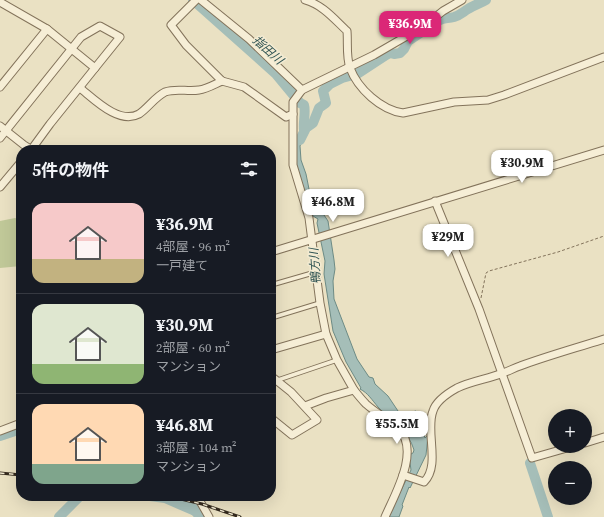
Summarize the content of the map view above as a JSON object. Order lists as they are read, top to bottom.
{
  "water": ["指田川", "鴨方川"],
  "page": {
    "price": [
      "¥36.9M",
      "¥30.9M",
      "¥46.8M",
      "¥29M",
      "¥55.5M"
    ],
    "heading": "5件の物件",
    "list": [
      {
        "name": "¥36.9M",
        "note": "4部屋 · 96 m² · 一戸建て"
      },
      {
        "name": "¥30.9M",
        "note": "2部屋 · 60 m² · マンション"
      },
      {
        "name": "¥46.8M",
        "note": "3部屋 · 104 m² · マンション"
      }
    ],
    "map_buttons": ["+", "−"]
  }
}
